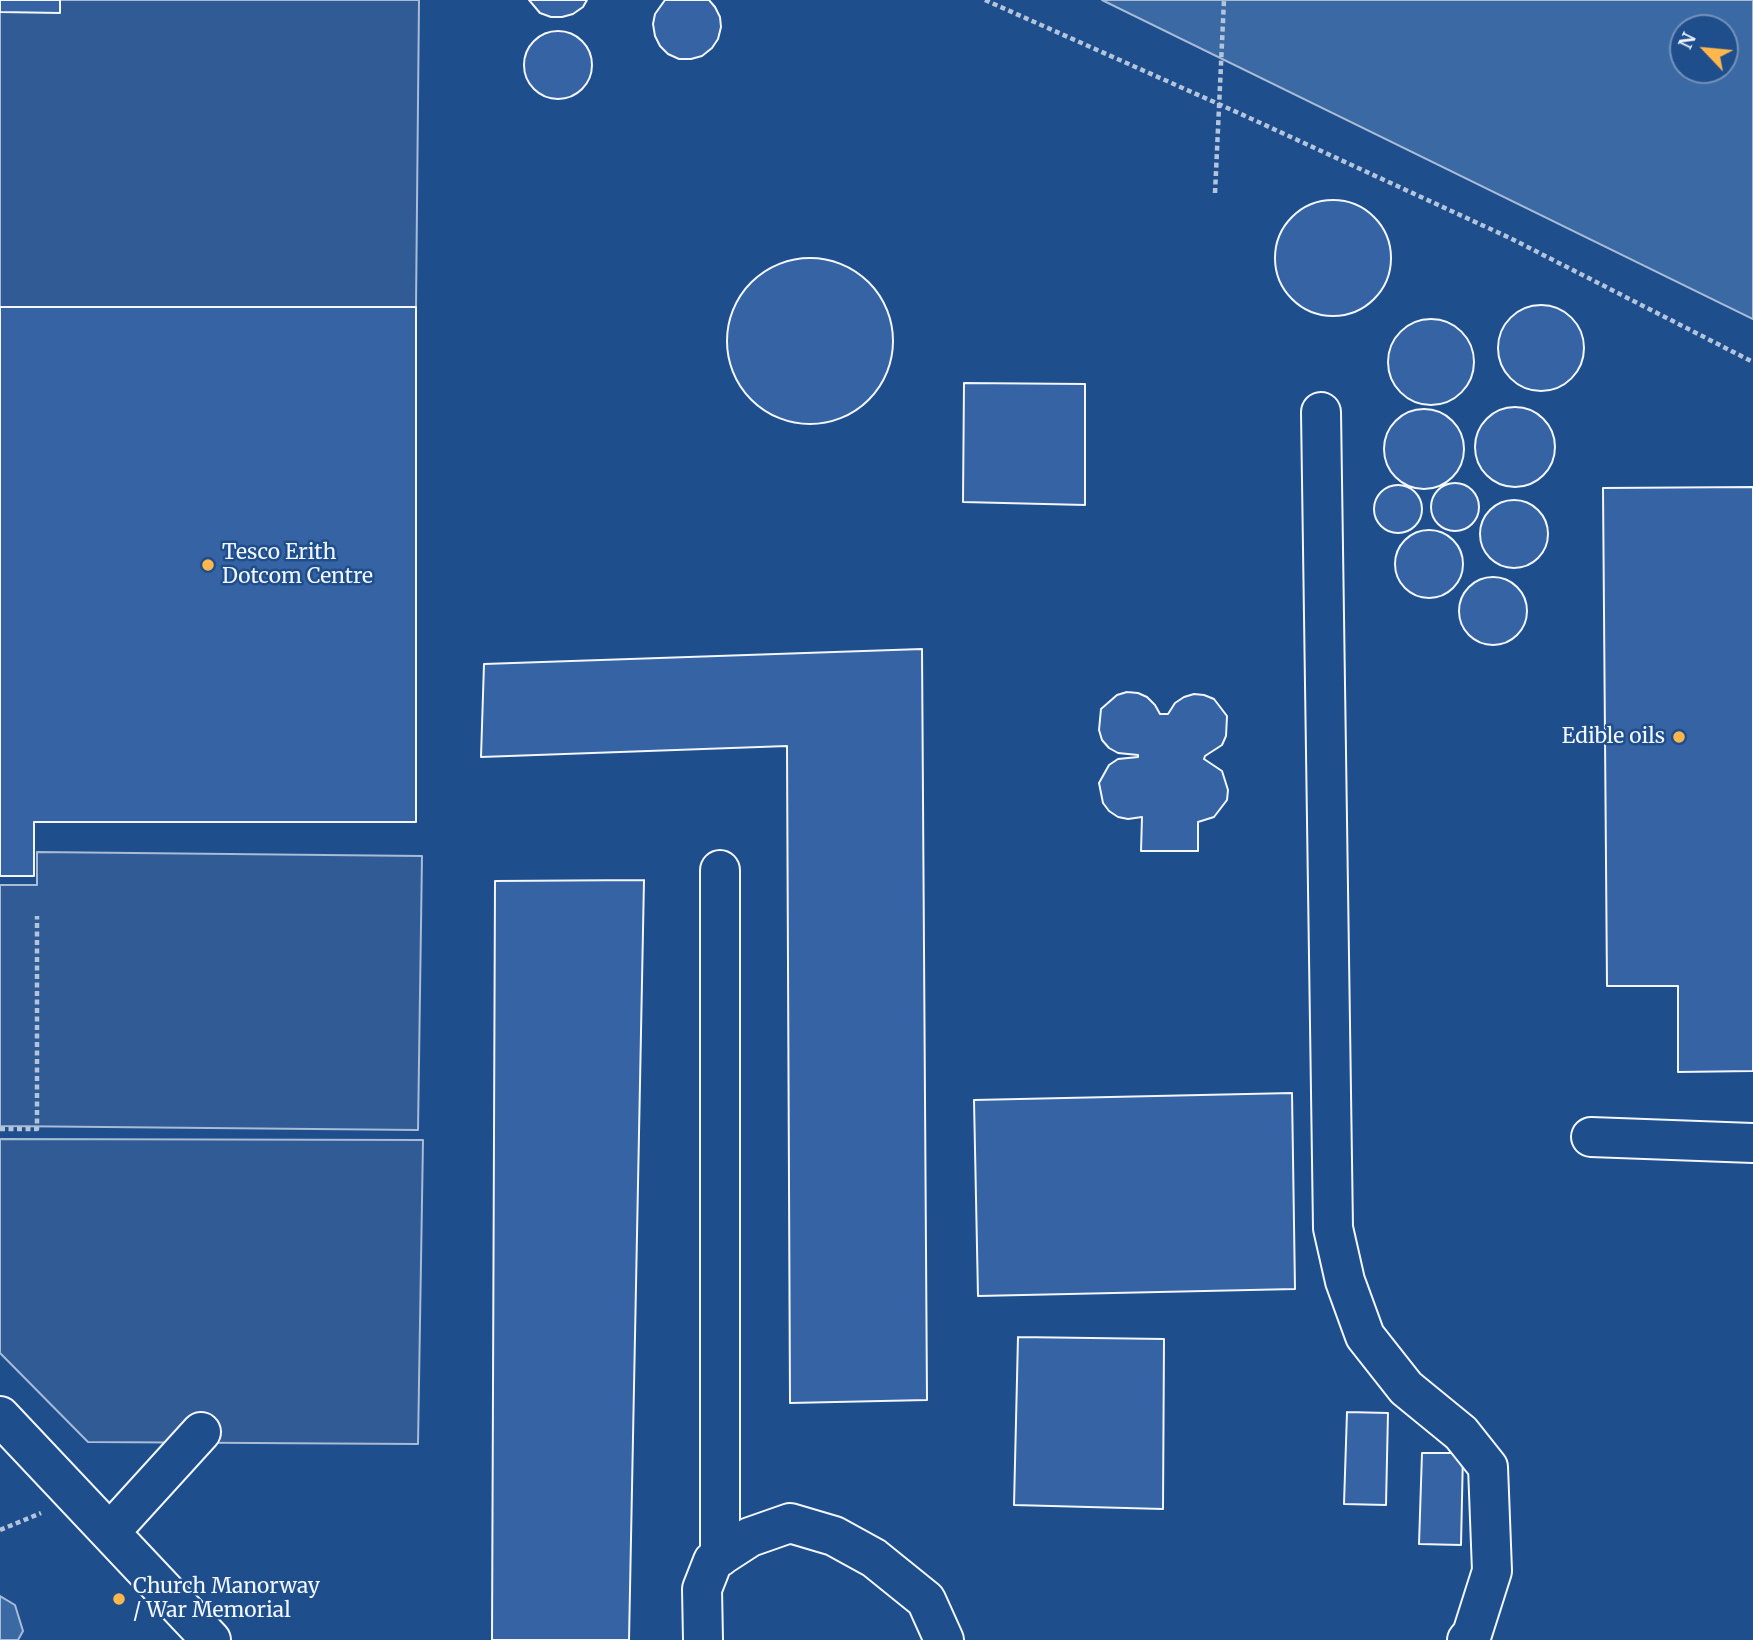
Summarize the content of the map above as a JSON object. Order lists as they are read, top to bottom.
{
  "places": ["Tesco Erith Dotcom Centre", "Edible oils", "Church Manorway / War Memorial"],
  "north": "top left"
}
